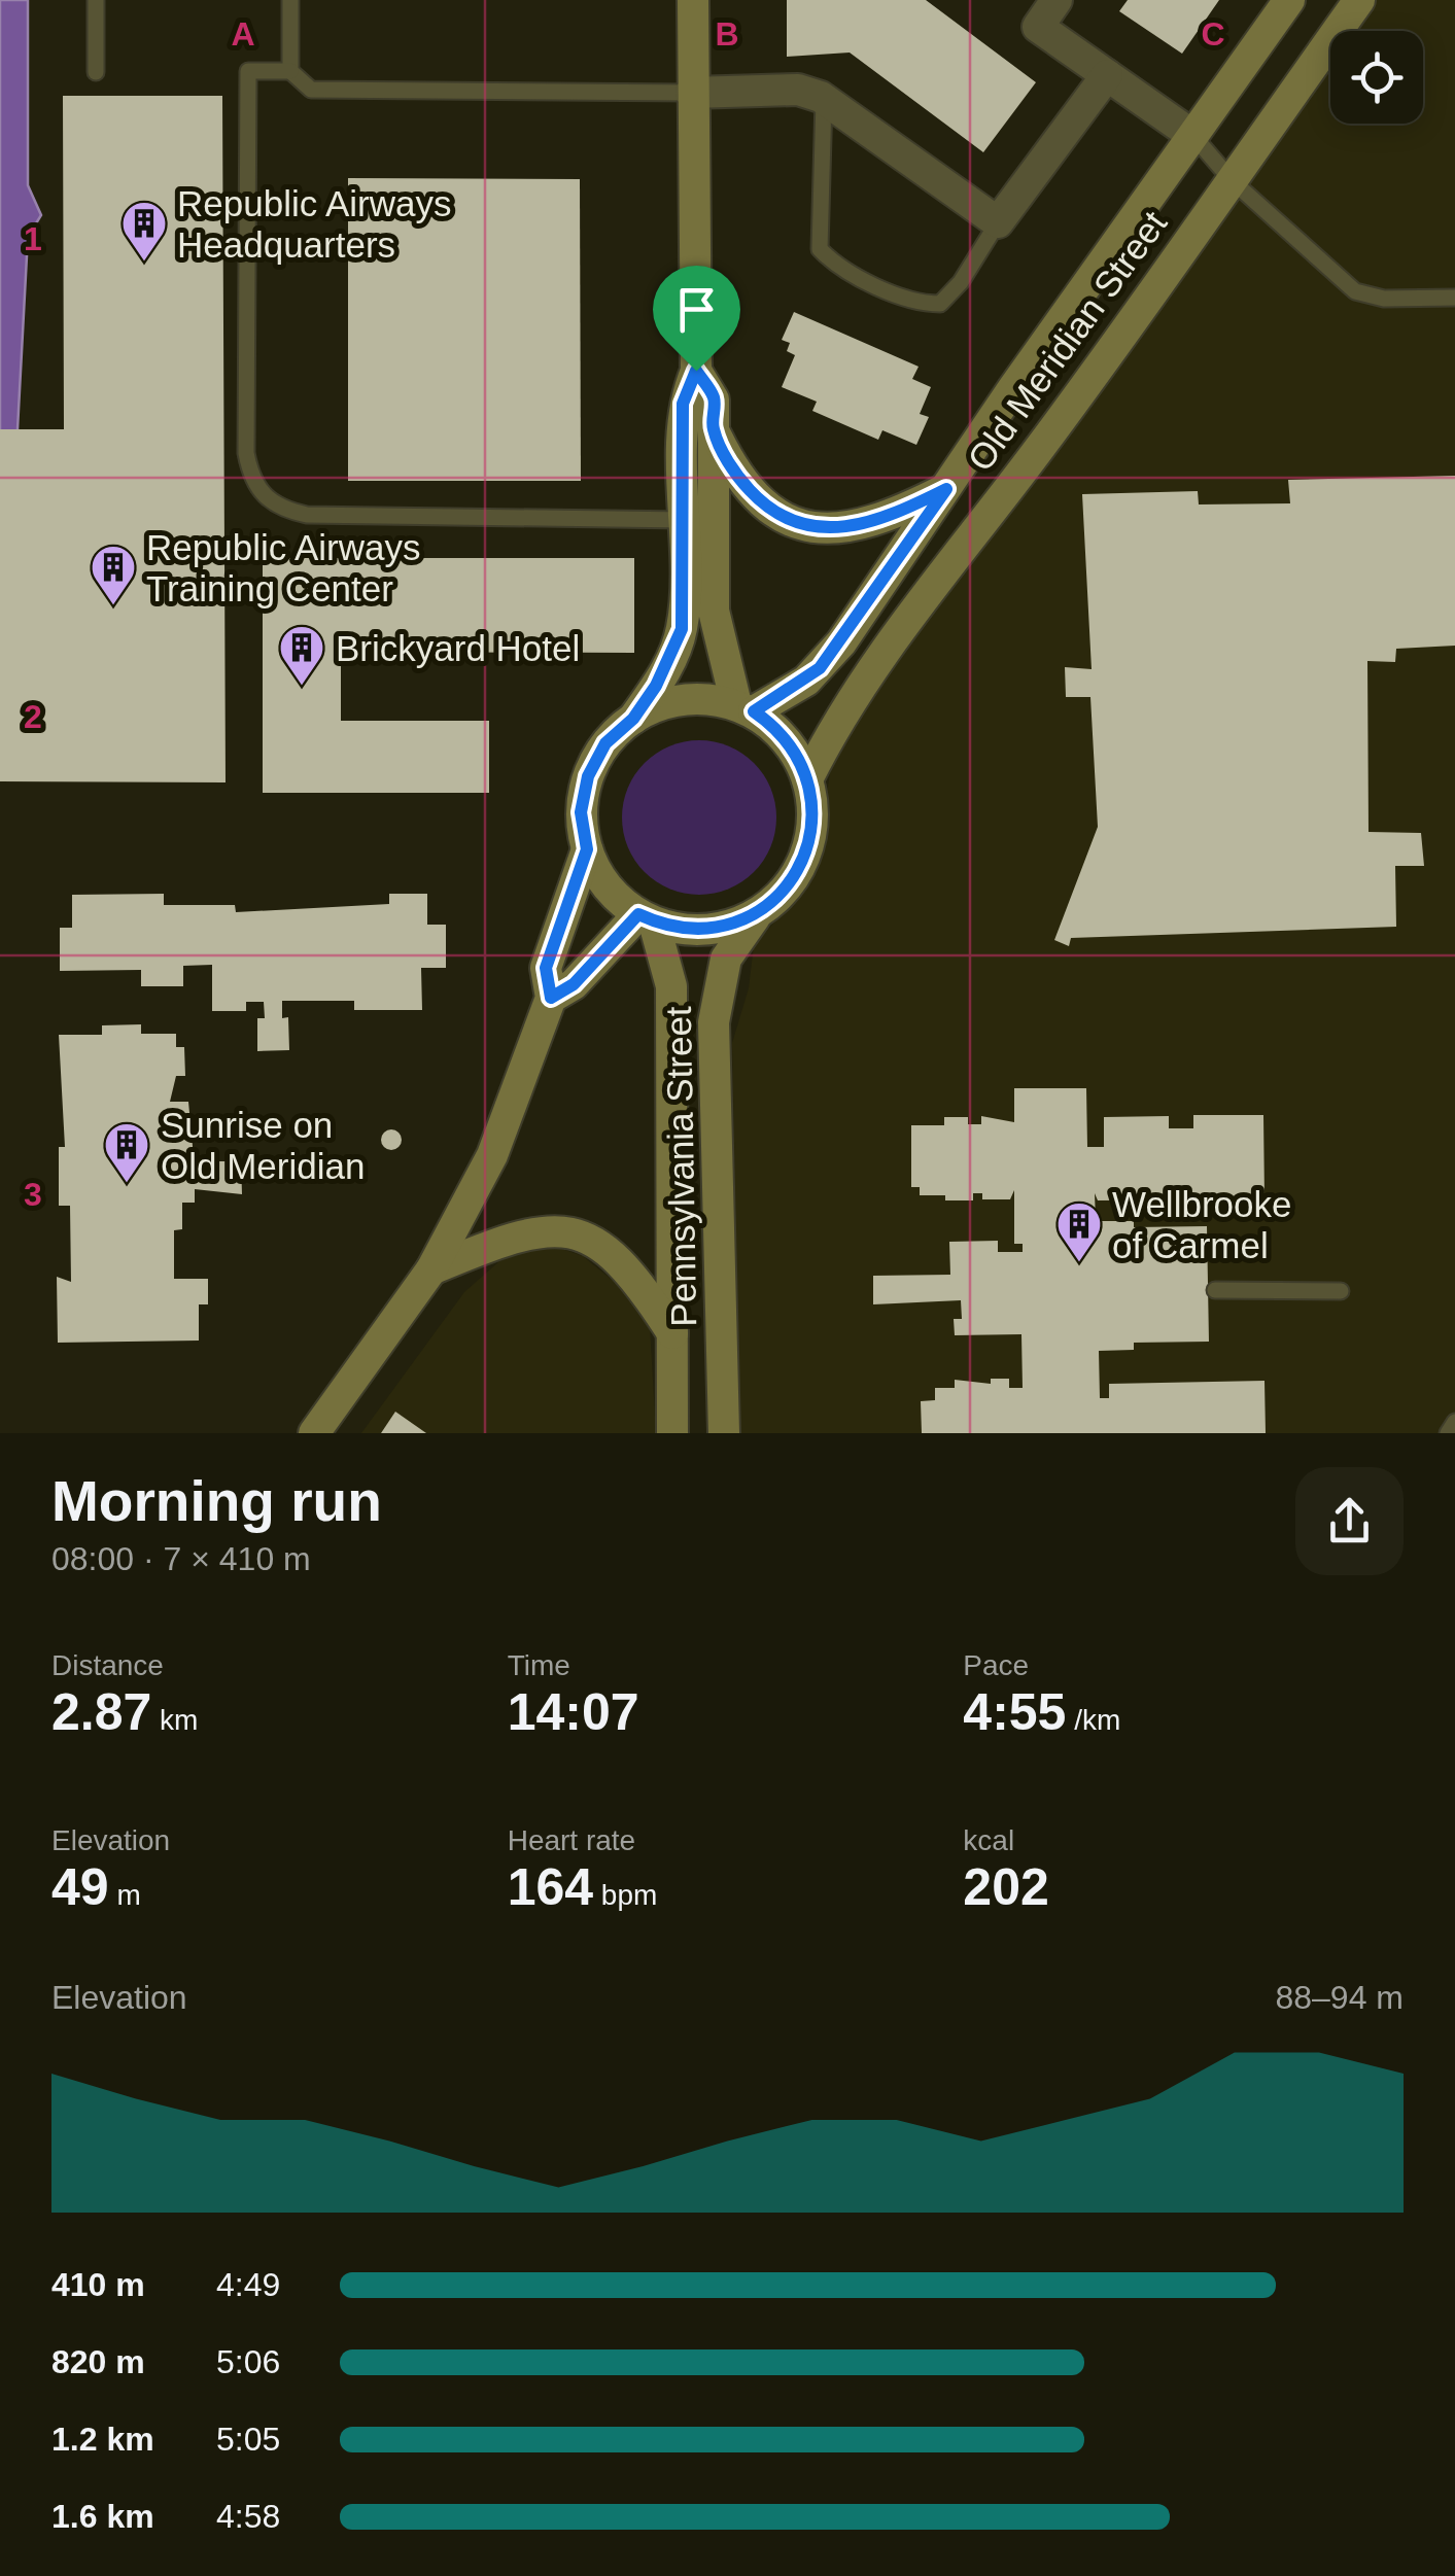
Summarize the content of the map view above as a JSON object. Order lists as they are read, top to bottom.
{
  "streets": {
    "main road": ["Old Meridian Street", "Pennsylvania Street"]
  },
  "crossings": [
    ["Old Meridian Street", "Pennsylvania Street"]
  ],
  "places": {
    "building": [
      "Republic Airways Headquarters",
      "Republic Airways Training Center",
      "Brickyard Hotel",
      "Sunrise on Old Meridian",
      "Wellbrooke of Carmel"
    ]
  },
  "page": {
    "heading": ["Morning run", "08:00 · 7 × 410 m"],
    "stats": [
      ["Distance", "2.87 km"],
      ["Time", "14:07"],
      ["Pace", "4:55 /km"],
      ["Elevation", "49 m"],
      ["Heart rate", "164 bpm"],
      ["kcal", "202"]
    ],
    "chart": ["Elevation", "88–94 m"],
    "list": [
      {
        "name": "410 m",
        "note": "4:49"
      },
      {
        "name": "820 m",
        "note": "5:06"
      },
      {
        "name": "1.2 km",
        "note": "5:05"
      },
      {
        "name": "1.6 km",
        "note": "4:58"
      }
    ]
  },
  "grid": {
    "columns": ["A", "B", "C"],
    "rows": ["1", "2", "3"]
  }
}
